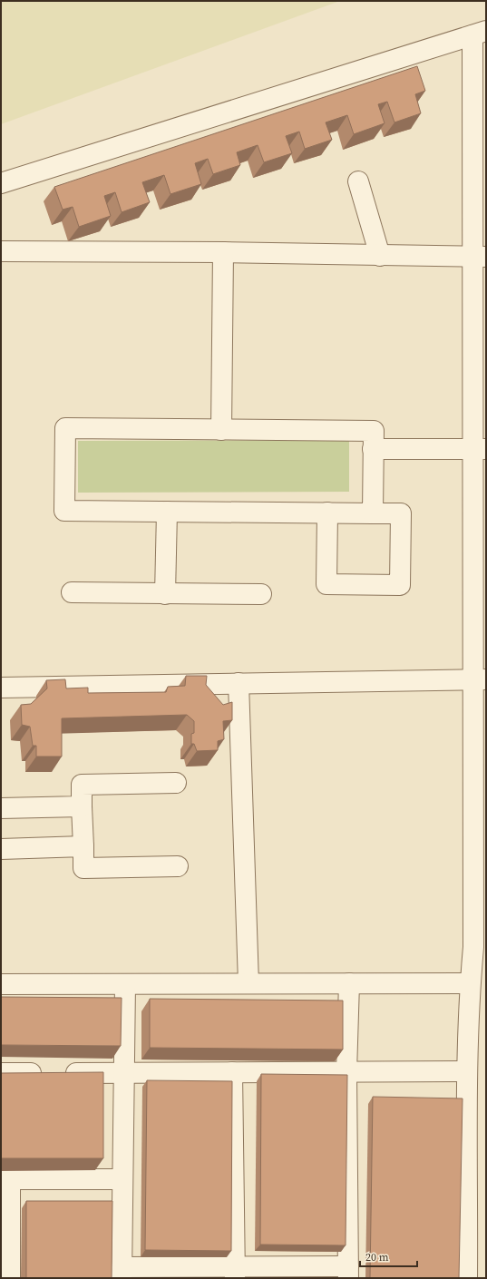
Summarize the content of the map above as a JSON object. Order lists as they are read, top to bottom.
{
  "scale_bar": "20 m"
}
